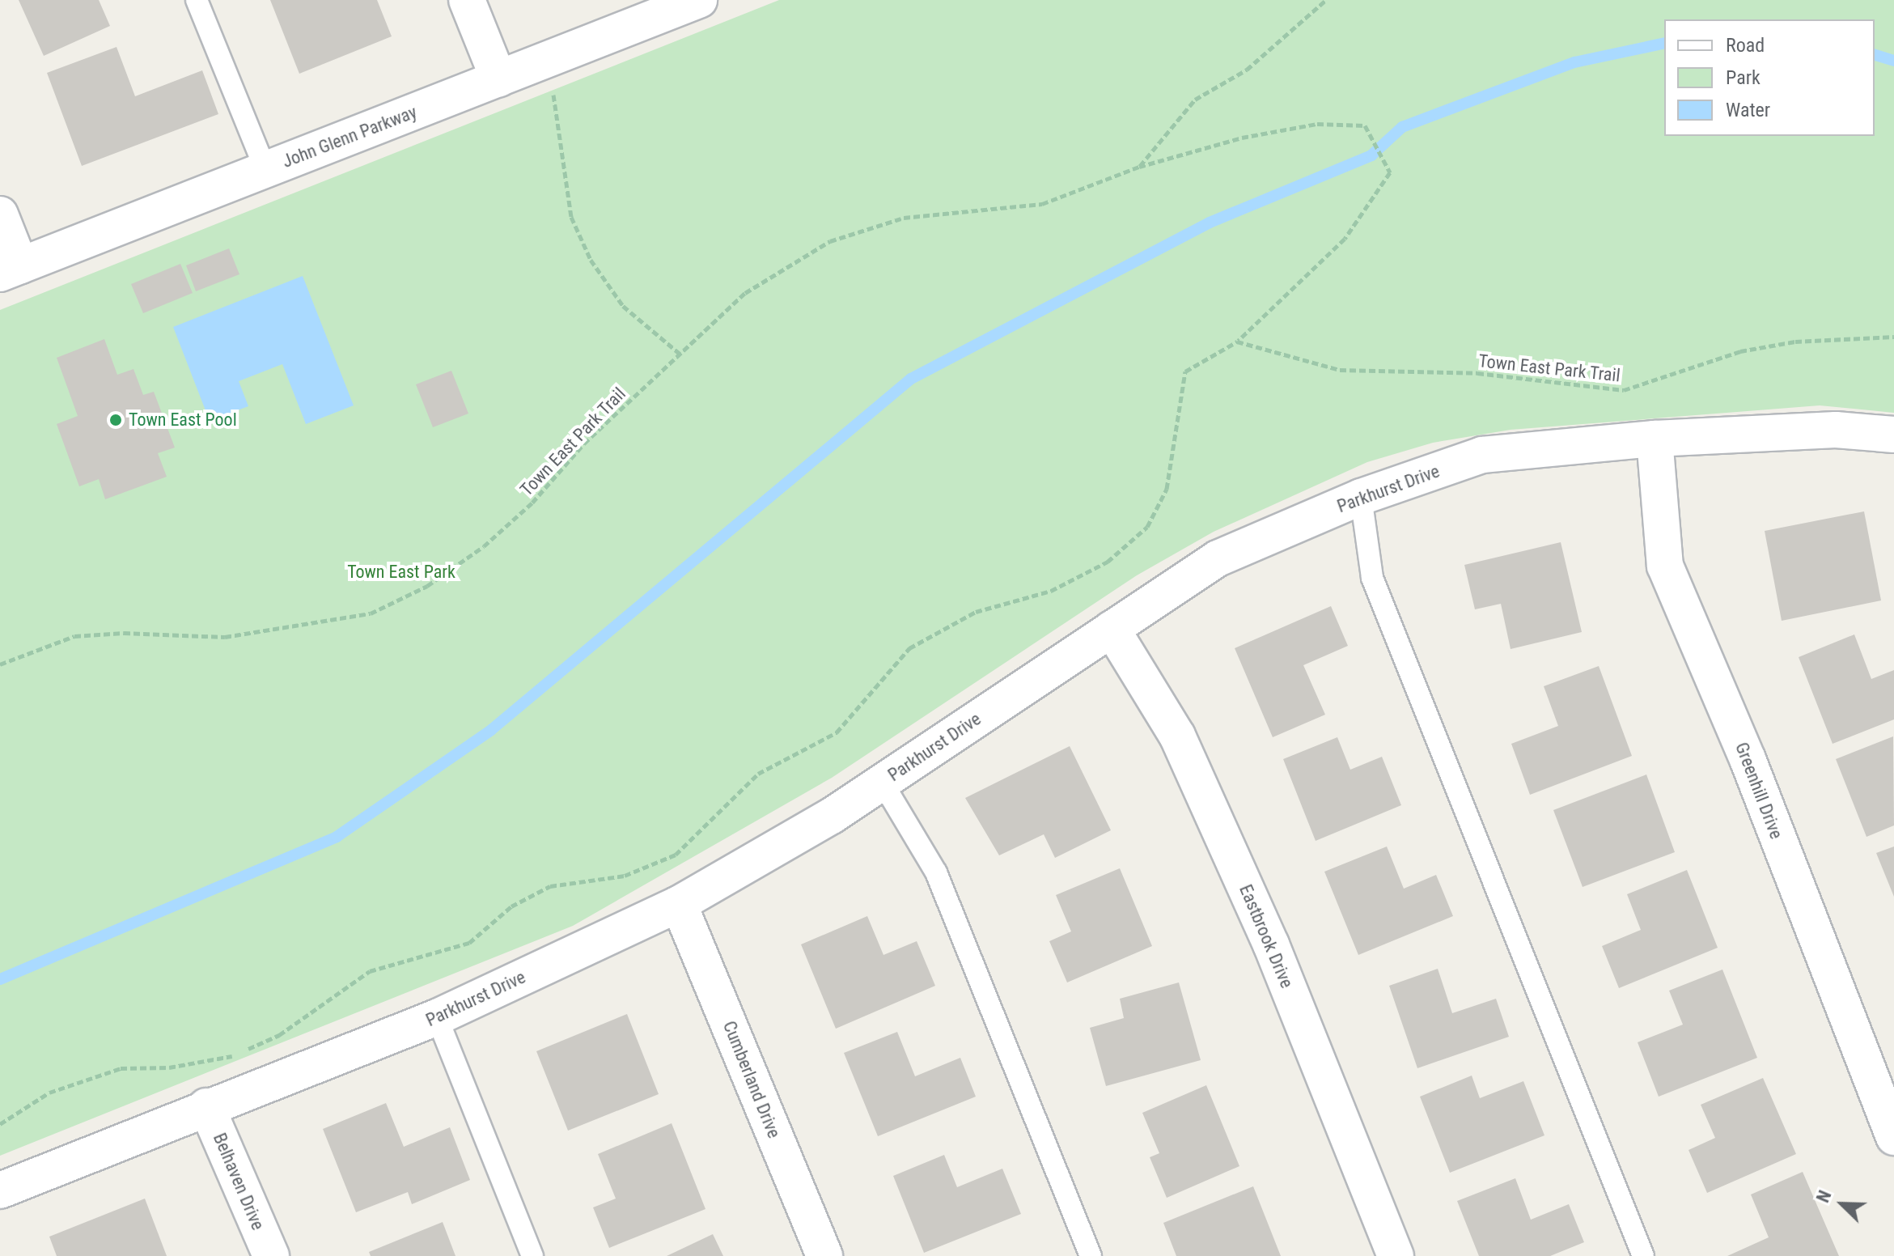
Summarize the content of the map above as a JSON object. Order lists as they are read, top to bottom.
{
  "streets": {
    "street": [
      "John Glenn Parkway",
      "Parkhurst Drive",
      "Greenhill Drive",
      "Eastbrook Drive",
      "Cumberland Drive",
      "Belhaven Drive"
    ],
    "path": ["Town East Park Trail"]
  },
  "crossings": [
    ["Parkhurst Drive", "Greenhill Drive"],
    ["Parkhurst Drive", "Eastbrook Drive"],
    ["Parkhurst Drive", "Cumberland Drive"],
    ["Parkhurst Drive", "Belhaven Drive"]
  ],
  "parks": ["Town East Park"],
  "places": ["Town East Pool"],
  "legend": ["Road", "Park", "Water"],
  "north": "top left"
}
